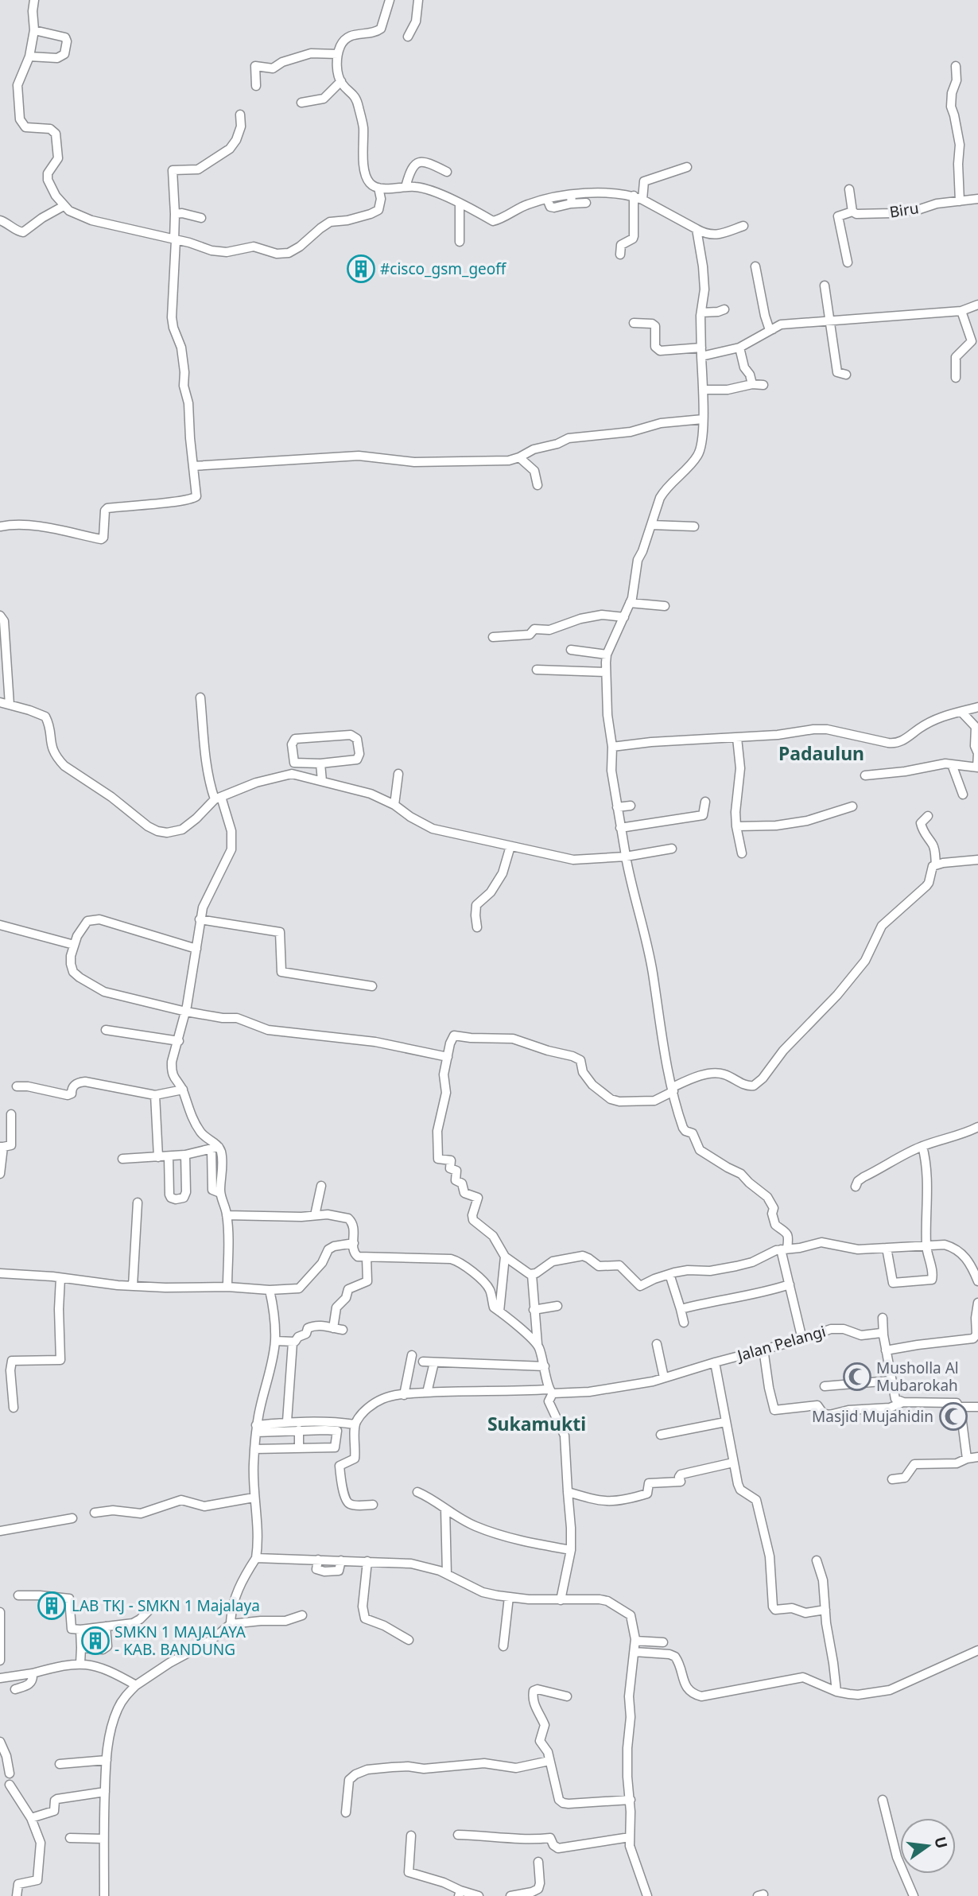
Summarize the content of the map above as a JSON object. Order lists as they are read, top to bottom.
{
  "streets": {
    "street": ["Biru", "Jalan Pelangi"]
  },
  "districts": ["Padaulun", "Sukamukti"],
  "places": {
    "building": ["#cisco_gsm_geoff", "LAB TKJ - SMKN 1 Majalaya", "SMKN 1 MAJALAYA - KAB. BANDUNG"],
    "mosque": ["Musholla Al Mubarokah", "Masjid Mujahidin"]
  },
  "north": "right"
}
